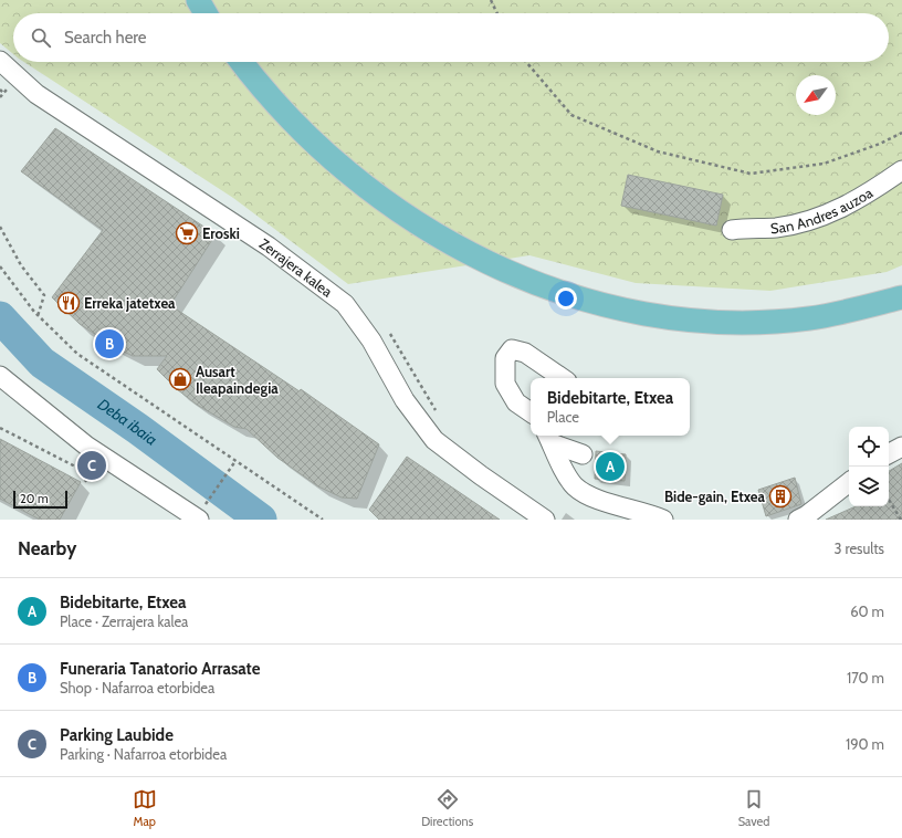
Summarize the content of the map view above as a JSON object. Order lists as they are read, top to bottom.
{
  "streets": {
    "street": ["San Andres auzoa", "Zerrajera kalea"]
  },
  "water": ["Deba ibaia"],
  "places": {
    "supermarket": ["Eroski"],
    "restaurant": ["Erreka jatetxea"],
    "shop": ["Ausart Ileapaindegia"],
    "building": ["Bide-gain, Etxea"]
  },
  "scale_bar": "20 m",
  "north": "bottom left",
  "page": {
    "search": "Search here",
    "pins": ["B", "C", "A"],
    "popup": ["Bidebitarte, Etxea", "Place"],
    "scale": "20 m",
    "heading": ["Nearby", "3 results"],
    "list": [
      {
        "mark": "A",
        "name": "Bidebitarte, Etxea",
        "note": "Place · Zerrajera kalea",
        "value": "60 m"
      },
      {
        "mark": "B",
        "name": "Funeraria Tanatorio Arrasate",
        "note": "Shop · Nafarroa etorbidea",
        "value": "170 m"
      },
      {
        "mark": "C",
        "name": "Parking Laubide",
        "note": "Parking · Nafarroa etorbidea",
        "value": "190 m"
      }
    ],
    "nav": ["Map", "Directions", "Saved"]
  }
}
